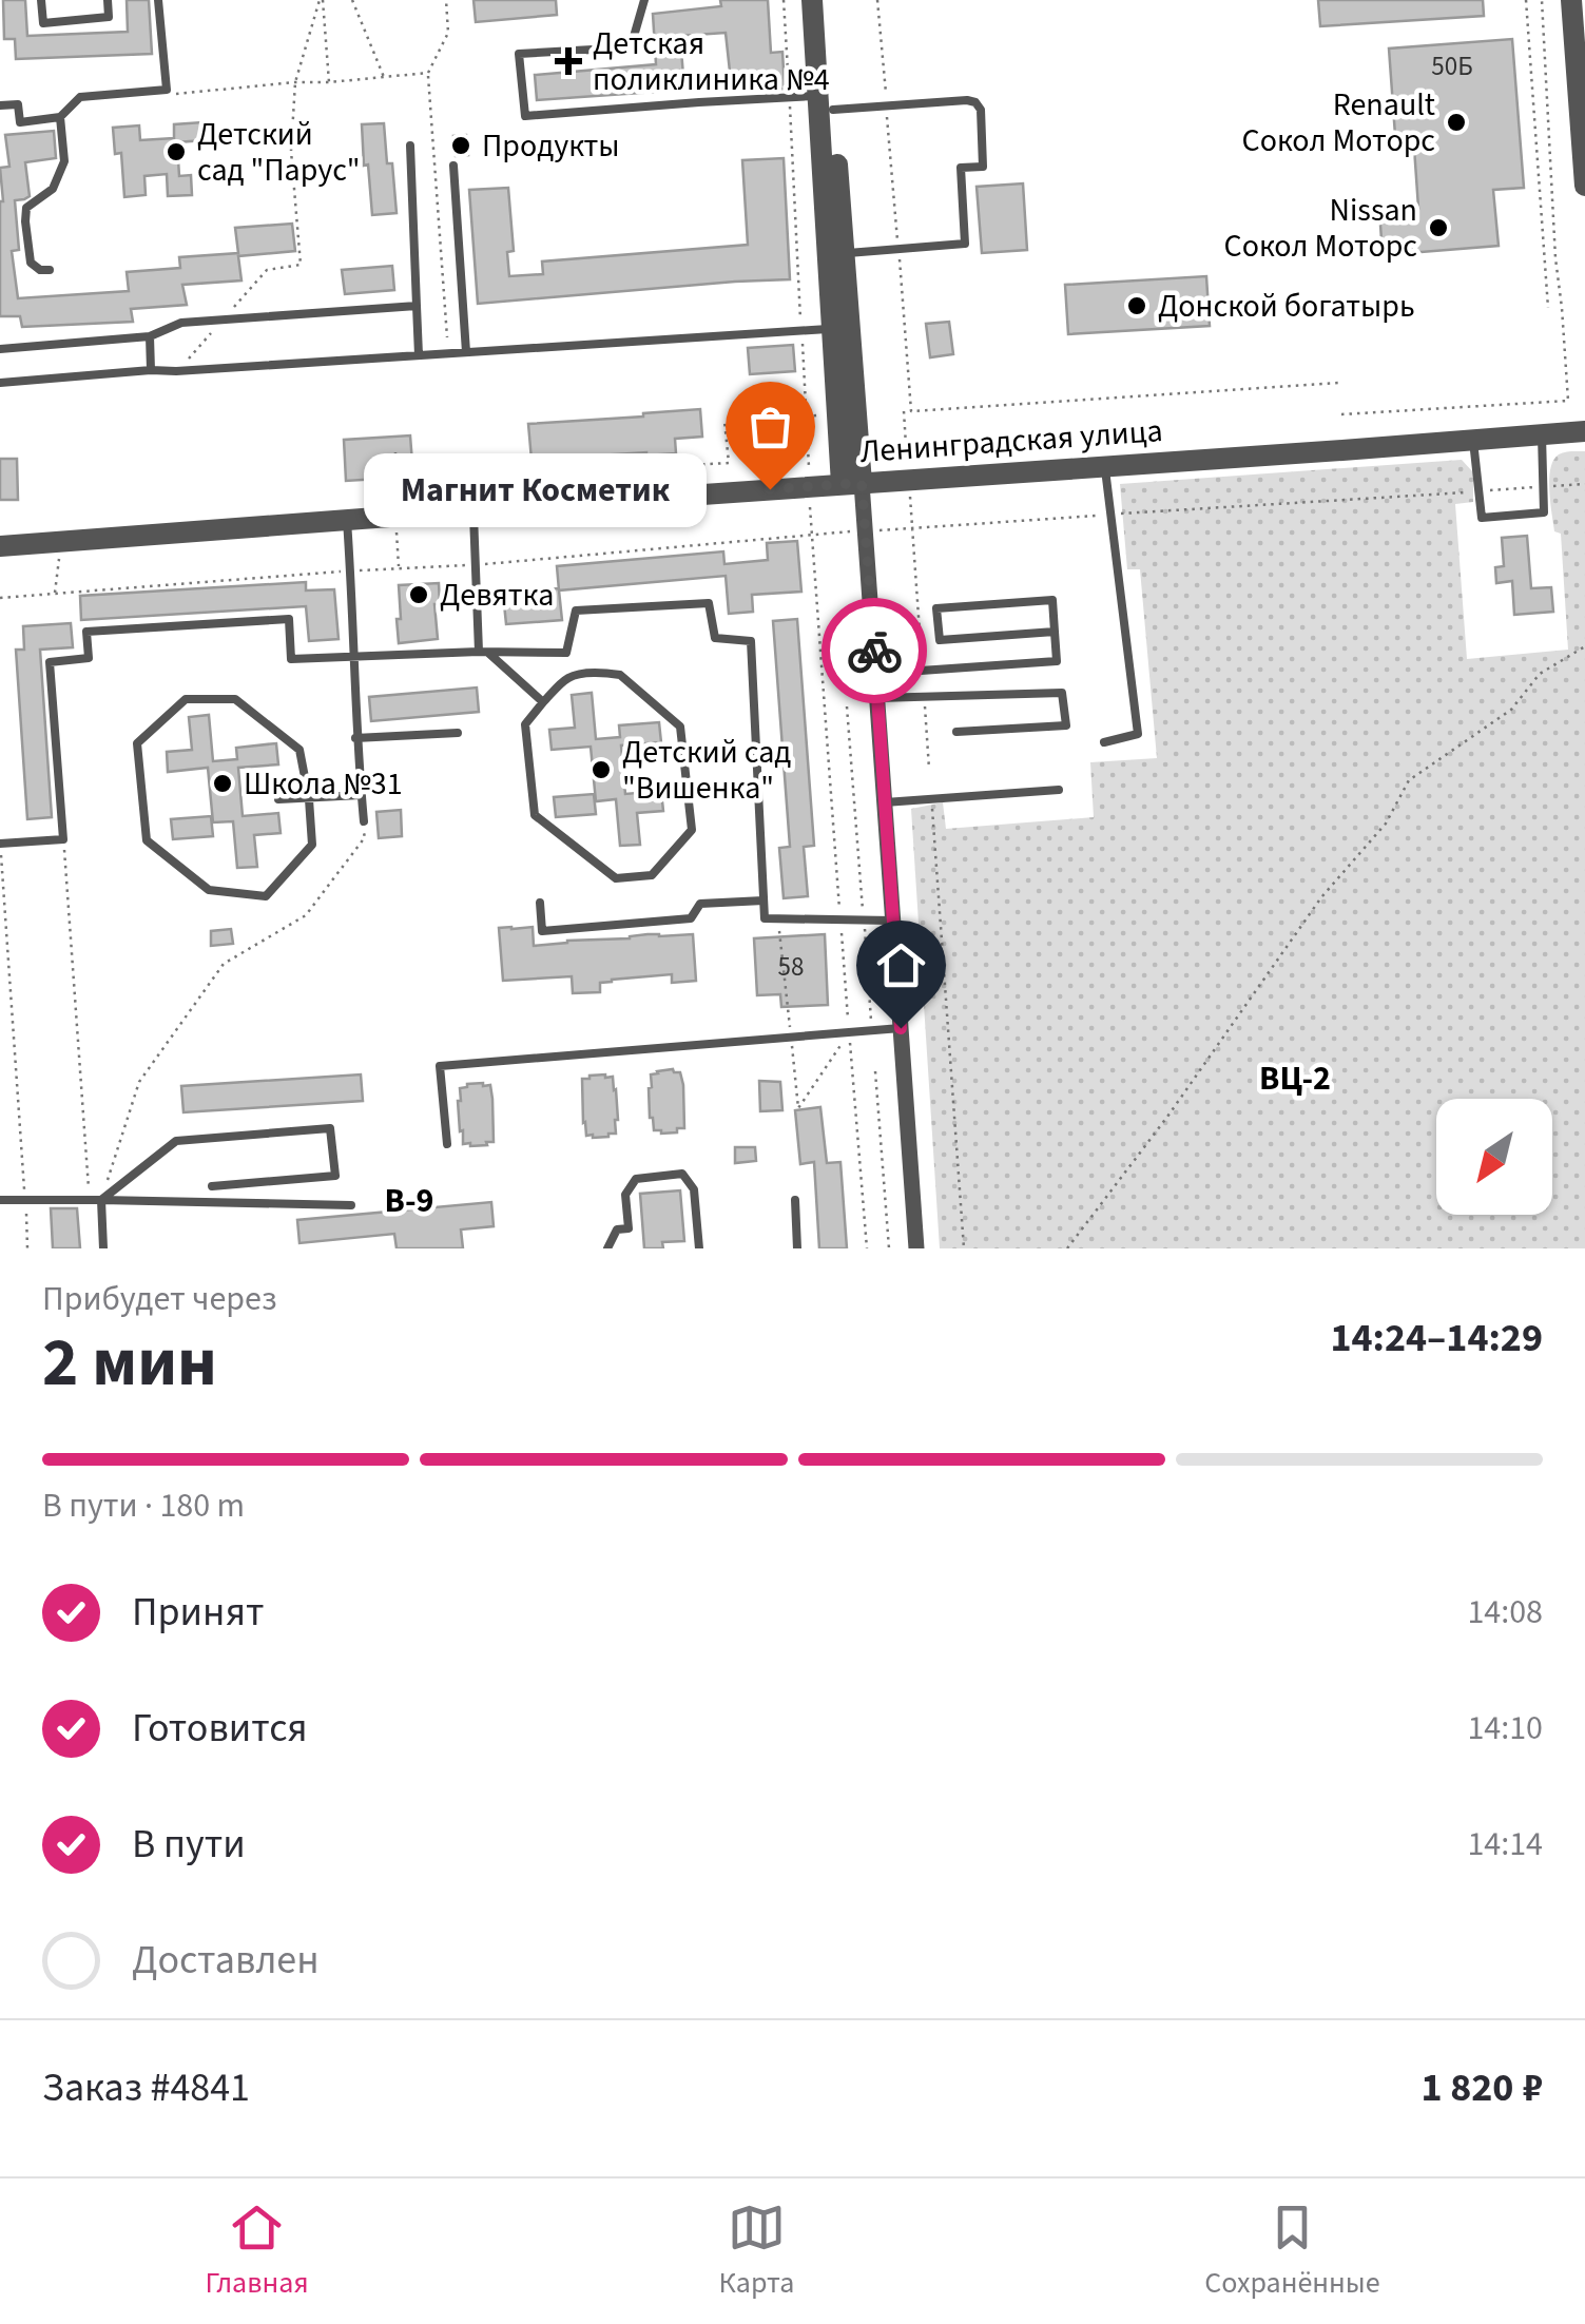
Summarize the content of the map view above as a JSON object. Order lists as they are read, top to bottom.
{
  "streets": {
    "street": ["Ленинградская улица"]
  },
  "districts": ["ВЦ-2", "В-9"],
  "places": {
    "health": ["Детская поликлиника №4"],
    "other": [
      "Renault Сокол Моторс",
      "Продукты",
      "Детский сад \"Парус\"",
      "Nissan Сокол Моторс",
      "Донской богатырь",
      "Магнит Косметик",
      "Девятка",
      "Детский сад \"Вишенка\"",
      "Школа №31"
    ]
  },
  "house_numbers": ["50Б", "58"],
  "north": "bottom left",
  "page": {
    "bubble": "Магнит Косметик",
    "heading": ["2 мин", "Прибудет через", "14:24–14:29"],
    "panel": ["Заказ #4841", "1 820 ₽"],
    "bar": "В пути · 180 m",
    "list": [
      ["Принят", "14:08"],
      ["Готовится", "14:10"],
      ["В пути", "14:14"],
      "Доставлен"
    ],
    "tabs": ["Главная", "Карта", "Сохранённые"]
  }
}
